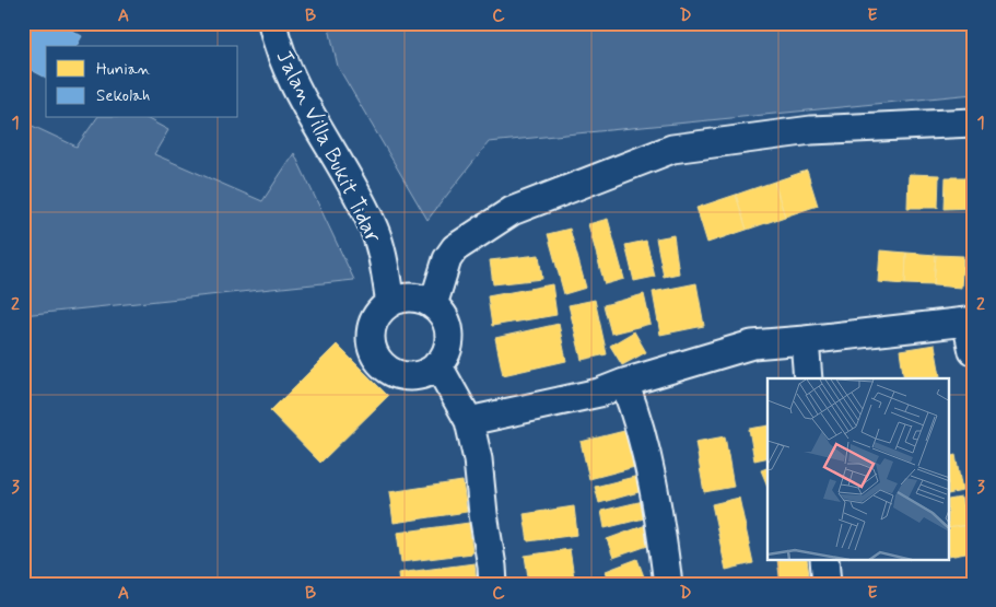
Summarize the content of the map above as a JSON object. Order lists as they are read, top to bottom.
{
  "streets": {
    "street": ["Jalan Villa Bukit Tidar"]
  },
  "legend": ["Hunian", "Sekolah"],
  "grid": {
    "columns": [
      "A",
      "B",
      "C",
      "D",
      "E"
    ],
    "rows": ["1", "2", "3"]
  }
}
